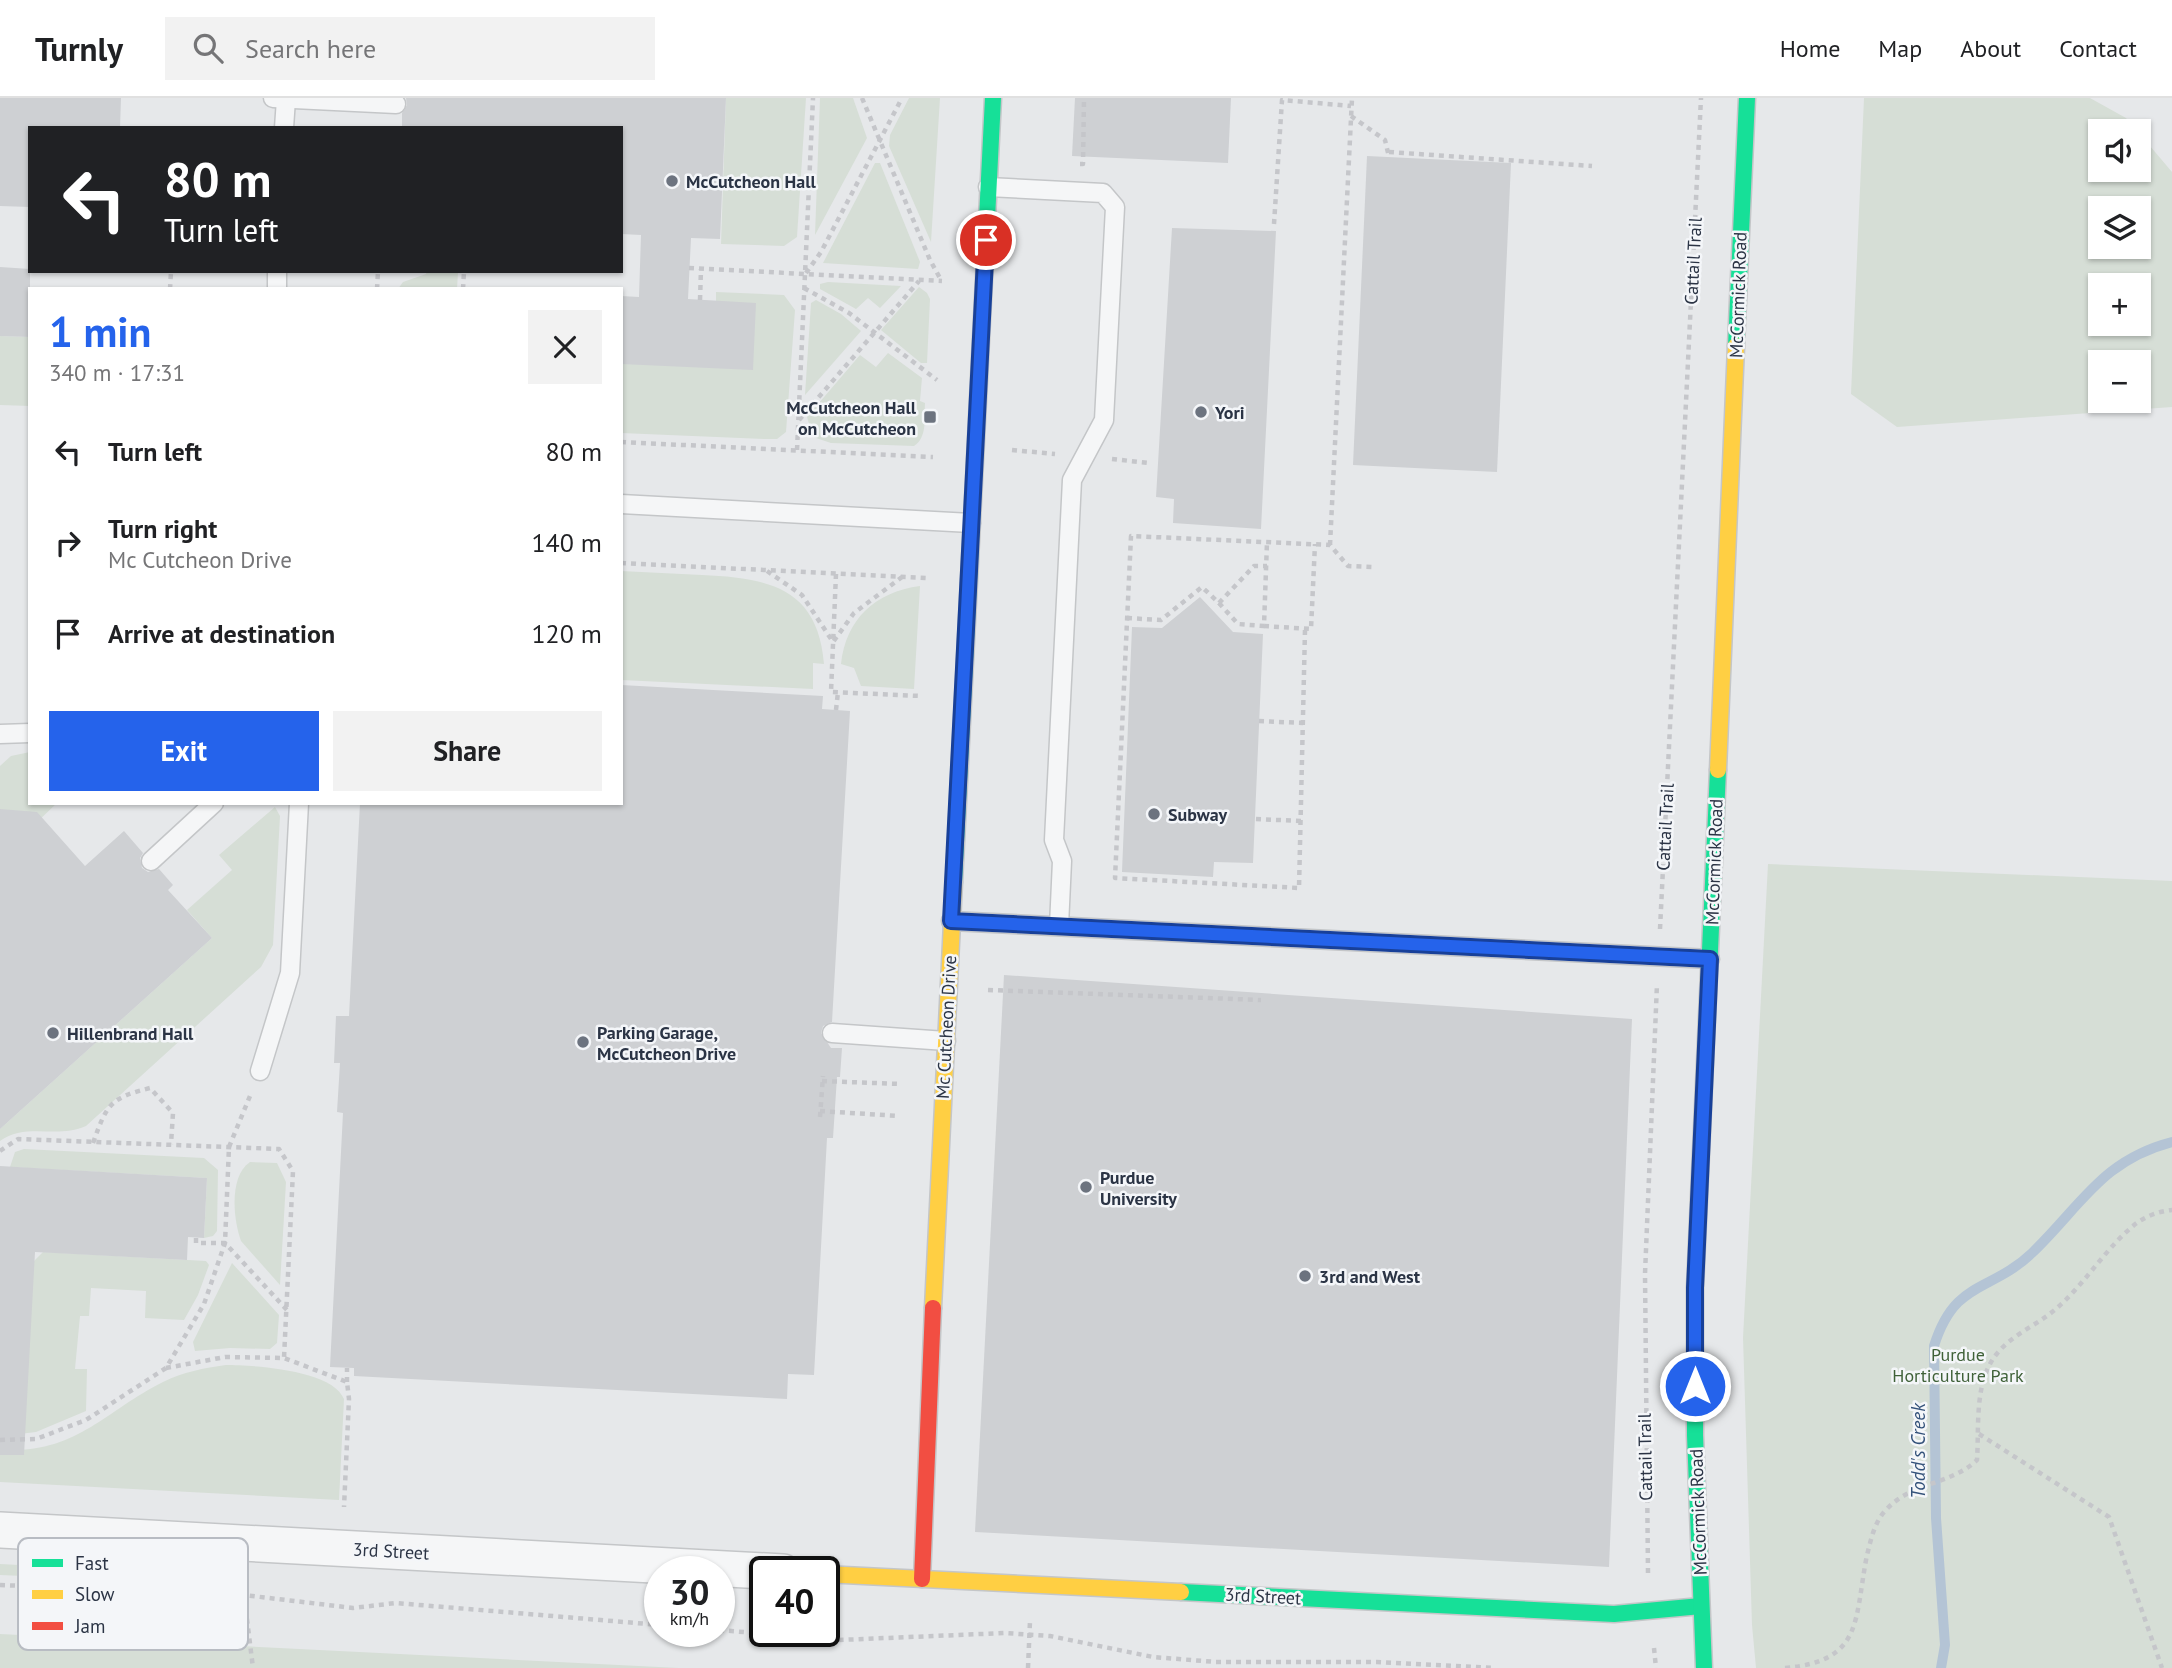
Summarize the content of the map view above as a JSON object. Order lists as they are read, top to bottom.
{
  "streets": {
    "street": ["McCormick Road", "Mc Cutcheon Drive", "3rd Street"],
    "path": ["Cattail Trail"]
  },
  "crossings": [
    ["McCormick Road", "3rd Street"],
    ["Mc Cutcheon Drive", "3rd Street"]
  ],
  "water": ["Todd's Creek"],
  "parks": ["Purdue Horticulture Park"],
  "places": {
    "other": [
      "McCutcheon Hall",
      "Yori",
      "Subway",
      "Hillenbrand Hall",
      "Parking Garage, McCutcheon Drive",
      "Purdue University",
      "3rd and West"
    ],
    "transit": ["McCutcheon Hall on McCutcheon"]
  },
  "legend": ["Fast", "Slow", "Jam"],
  "page": {
    "header": "Turnly",
    "search": "Search here",
    "nav": [
      "Home",
      "Map",
      "About",
      "Contact"
    ],
    "map_buttons": ["+", "−"],
    "turn": ["80 m", "Turn left"],
    "heading": ["1 min", "340 m · 17:31"],
    "list": [
      {
        "name": "Turn left",
        "value": "80 m"
      },
      {
        "name": "Turn right",
        "note": "Mc Cutcheon Drive",
        "value": "140 m"
      },
      {
        "name": "Arrive at destination",
        "value": "120 m"
      }
    ],
    "buttons": ["Exit", "Share"],
    "speed": "30 km/h",
    "limit": "40"
  }
}
